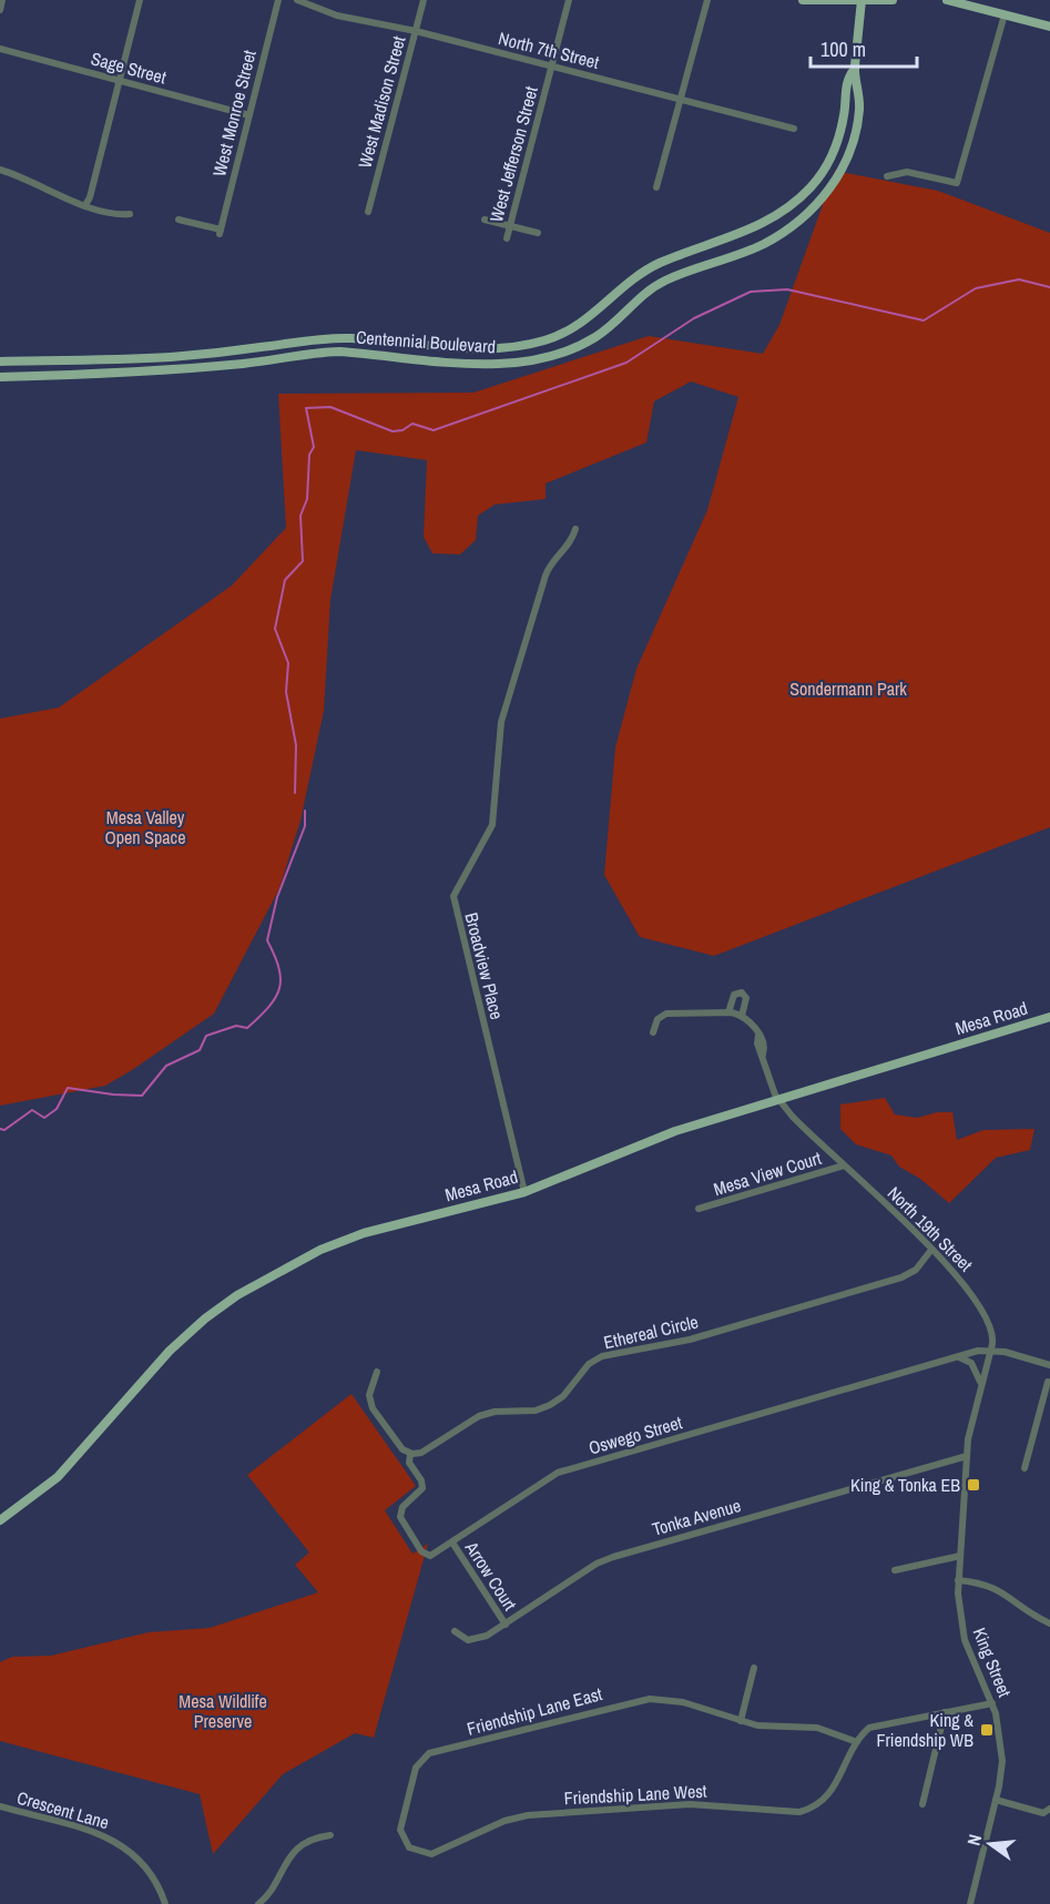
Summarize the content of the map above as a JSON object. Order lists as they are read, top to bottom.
{
  "streets": {
    "main road": ["Centennial Boulevard", "Mesa Road"],
    "street": [
      "North 7th Street",
      "Sage Street",
      "West Madison Street",
      "West Monroe Street",
      "West Jefferson Street",
      "Broadview Place",
      "Mesa View Court",
      "North 19th Street",
      "Ethereal Circle",
      "Oswego Street",
      "Tonka Avenue",
      "Arrow Court",
      "King Street",
      "Friendship Lane East",
      "Friendship Lane West",
      "Crescent Lane"
    ]
  },
  "crossings": [
    ["North 7th Street", "West Madison Street"],
    ["North 7th Street", "West Jefferson Street"],
    ["Sage Street", "West Monroe Street"],
    ["Broadview Place", "Mesa Road"],
    ["Mesa Road", "North 19th Street"],
    ["Mesa View Court", "North 19th Street"],
    ["North 19th Street", "Ethereal Circle"],
    ["North 19th Street", "Oswego Street"],
    ["North 19th Street", "King Street"],
    ["Ethereal Circle", "Oswego Street"],
    ["Oswego Street", "Arrow Court"],
    ["Oswego Street", "King Street"],
    ["Tonka Avenue", "Arrow Court"],
    ["Tonka Avenue", "King Street"],
    ["King Street", "Friendship Lane West"],
    ["Friendship Lane East", "Friendship Lane West"]
  ],
  "parks": ["Sondermann Park", "Mesa Valley Open Space", "Mesa Wildlife Preserve"],
  "places": {
    "transit": ["King & Tonka EB", "King & Friendship WB"]
  },
  "scale_bar": "100 m",
  "north": "left"
}
